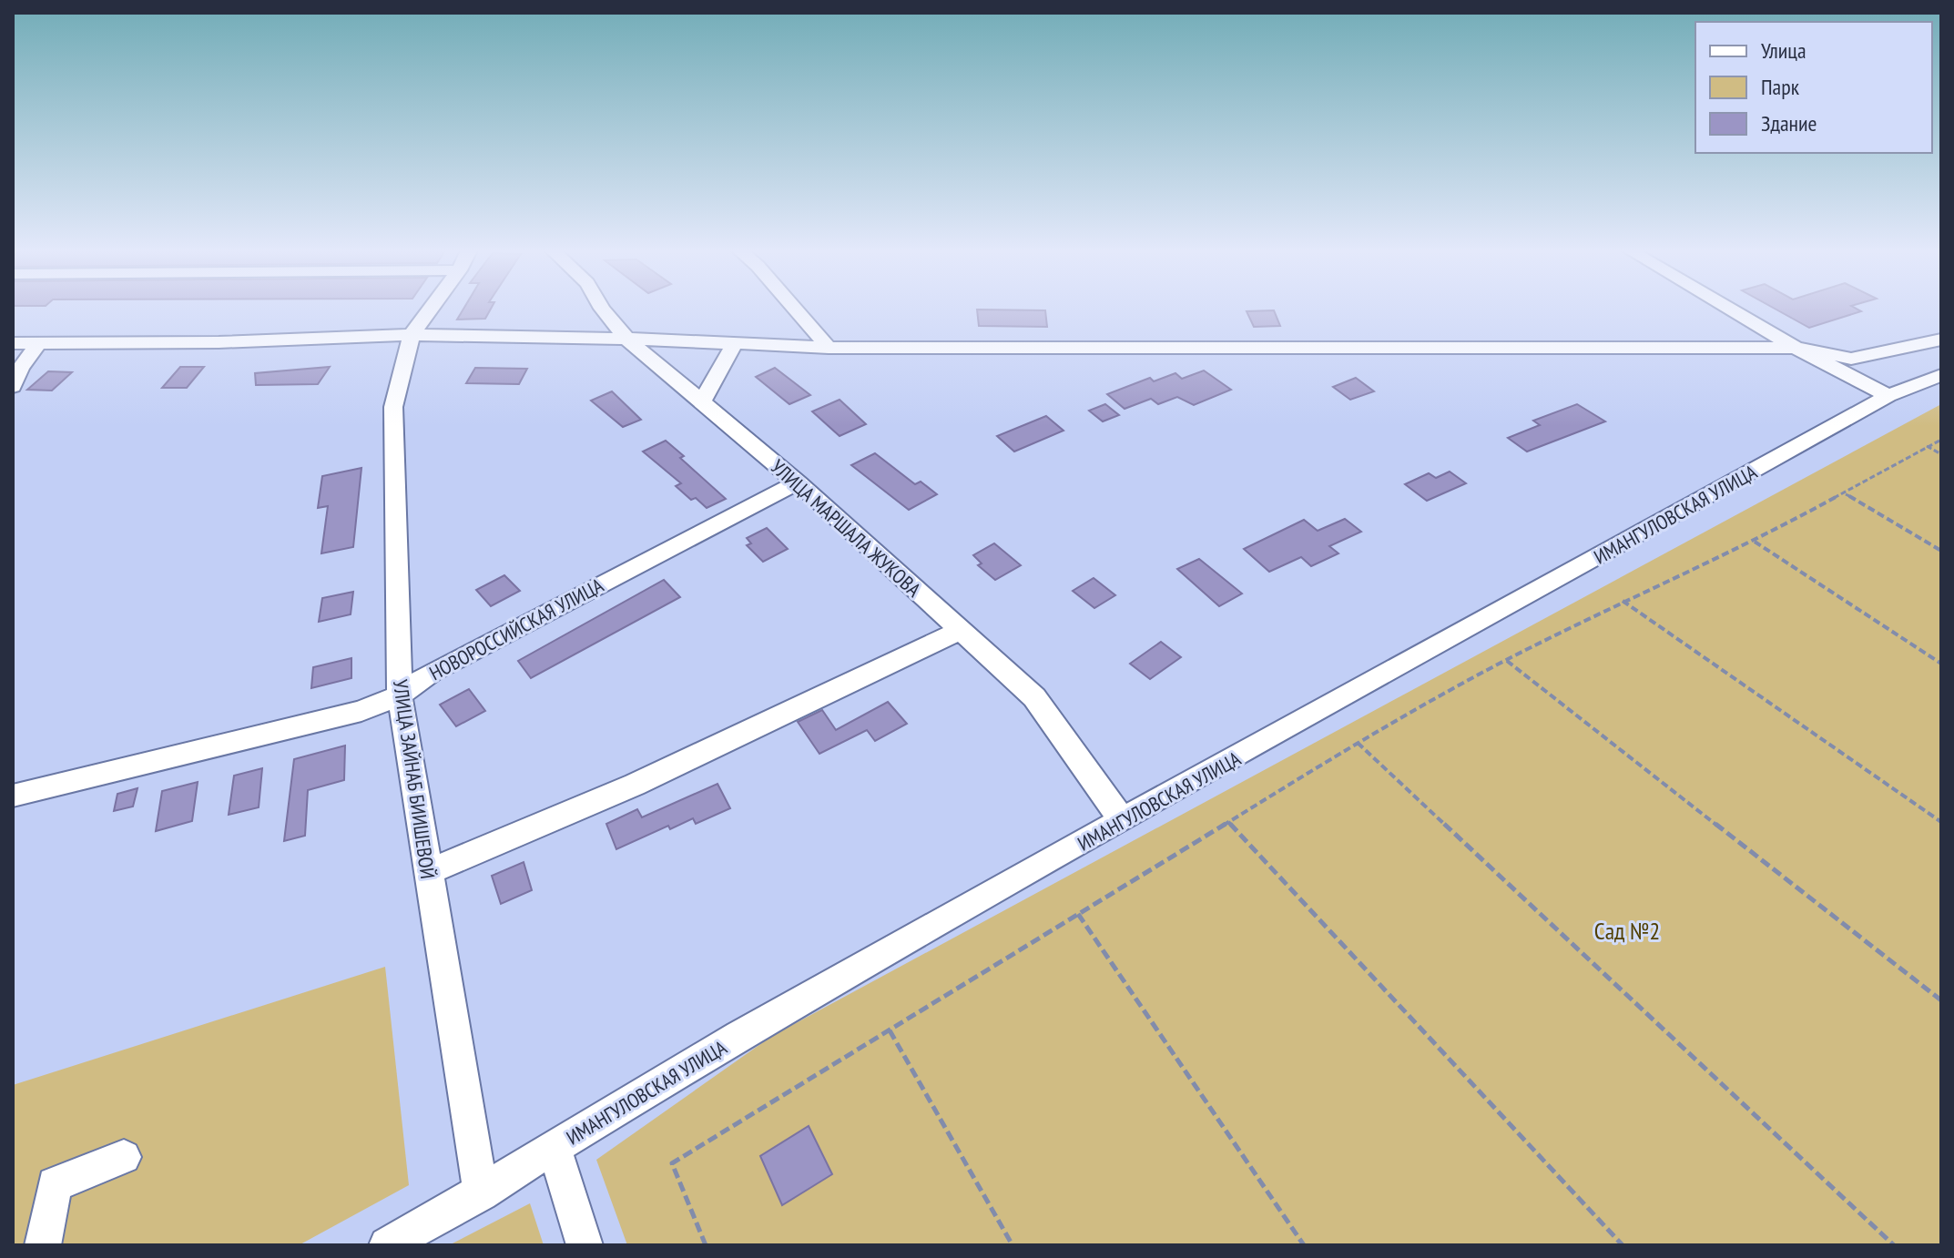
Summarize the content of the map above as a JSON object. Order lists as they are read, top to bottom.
{
  "streets": {
    "street": [
      "ИМАНГУЛОВСКАЯ УЛИЦА",
      "УЛИЦА МАРШАЛА ЖУКОВА",
      "НОВОРОССИЙСКАЯ УЛИЦА",
      "УЛИЦА ЗАЙНАБ БИИШЕВОЙ"
    ]
  },
  "crossings": [
    ["ИМАНГУЛОВСКАЯ УЛИЦА", "УЛИЦА МАРШАЛА ЖУКОВА"],
    ["ИМАНГУЛОВСКАЯ УЛИЦА", "УЛИЦА ЗАЙНАБ БИИШЕВОЙ"],
    ["УЛИЦА МАРШАЛА ЖУКОВА", "НОВОРОССИЙСКАЯ УЛИЦА"],
    ["НОВОРОССИЙСКАЯ УЛИЦА", "УЛИЦА ЗАЙНАБ БИИШЕВОЙ"]
  ],
  "parks": ["Сад №2"],
  "legend": ["Улица", "Парк", "Здание"]
}
